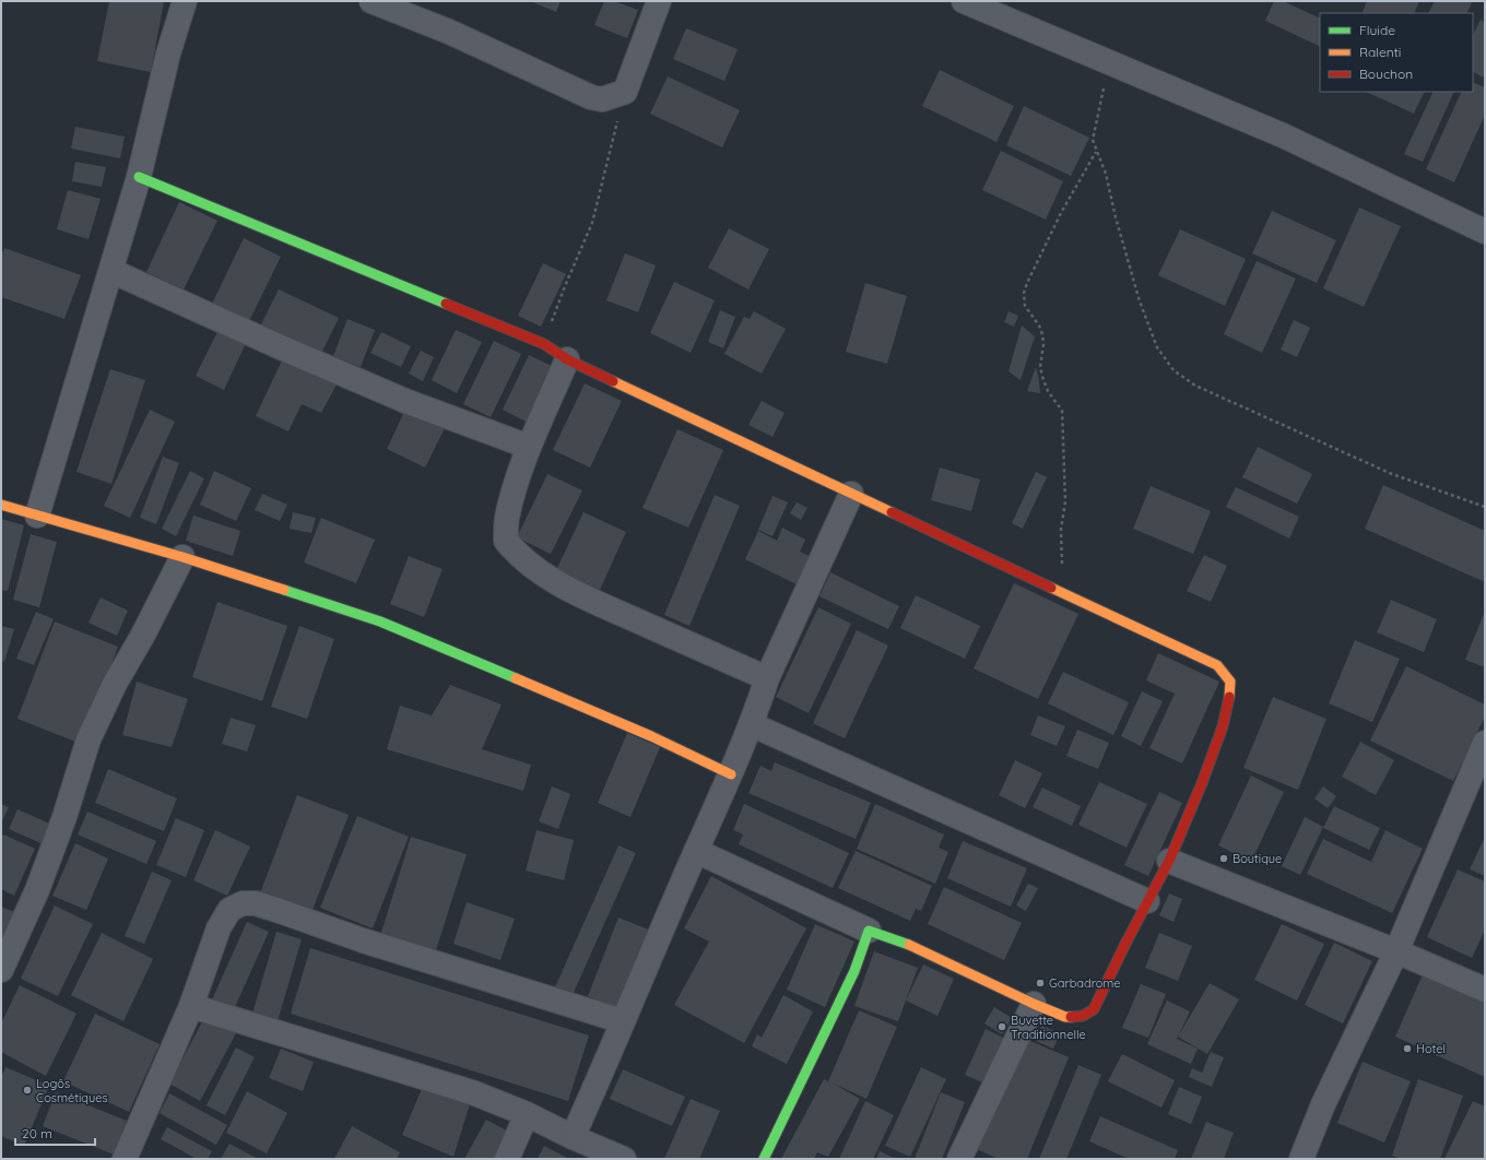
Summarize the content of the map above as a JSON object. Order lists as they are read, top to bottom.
{
  "places": [
    "Boutique",
    "Garbadrome",
    "Buvette Traditionnelle",
    "Hotel",
    "Logôs Cosmétiques"
  ],
  "legend": ["Fluide", "Ralenti", "Bouchon"],
  "scale_bar": "20 m"
}
